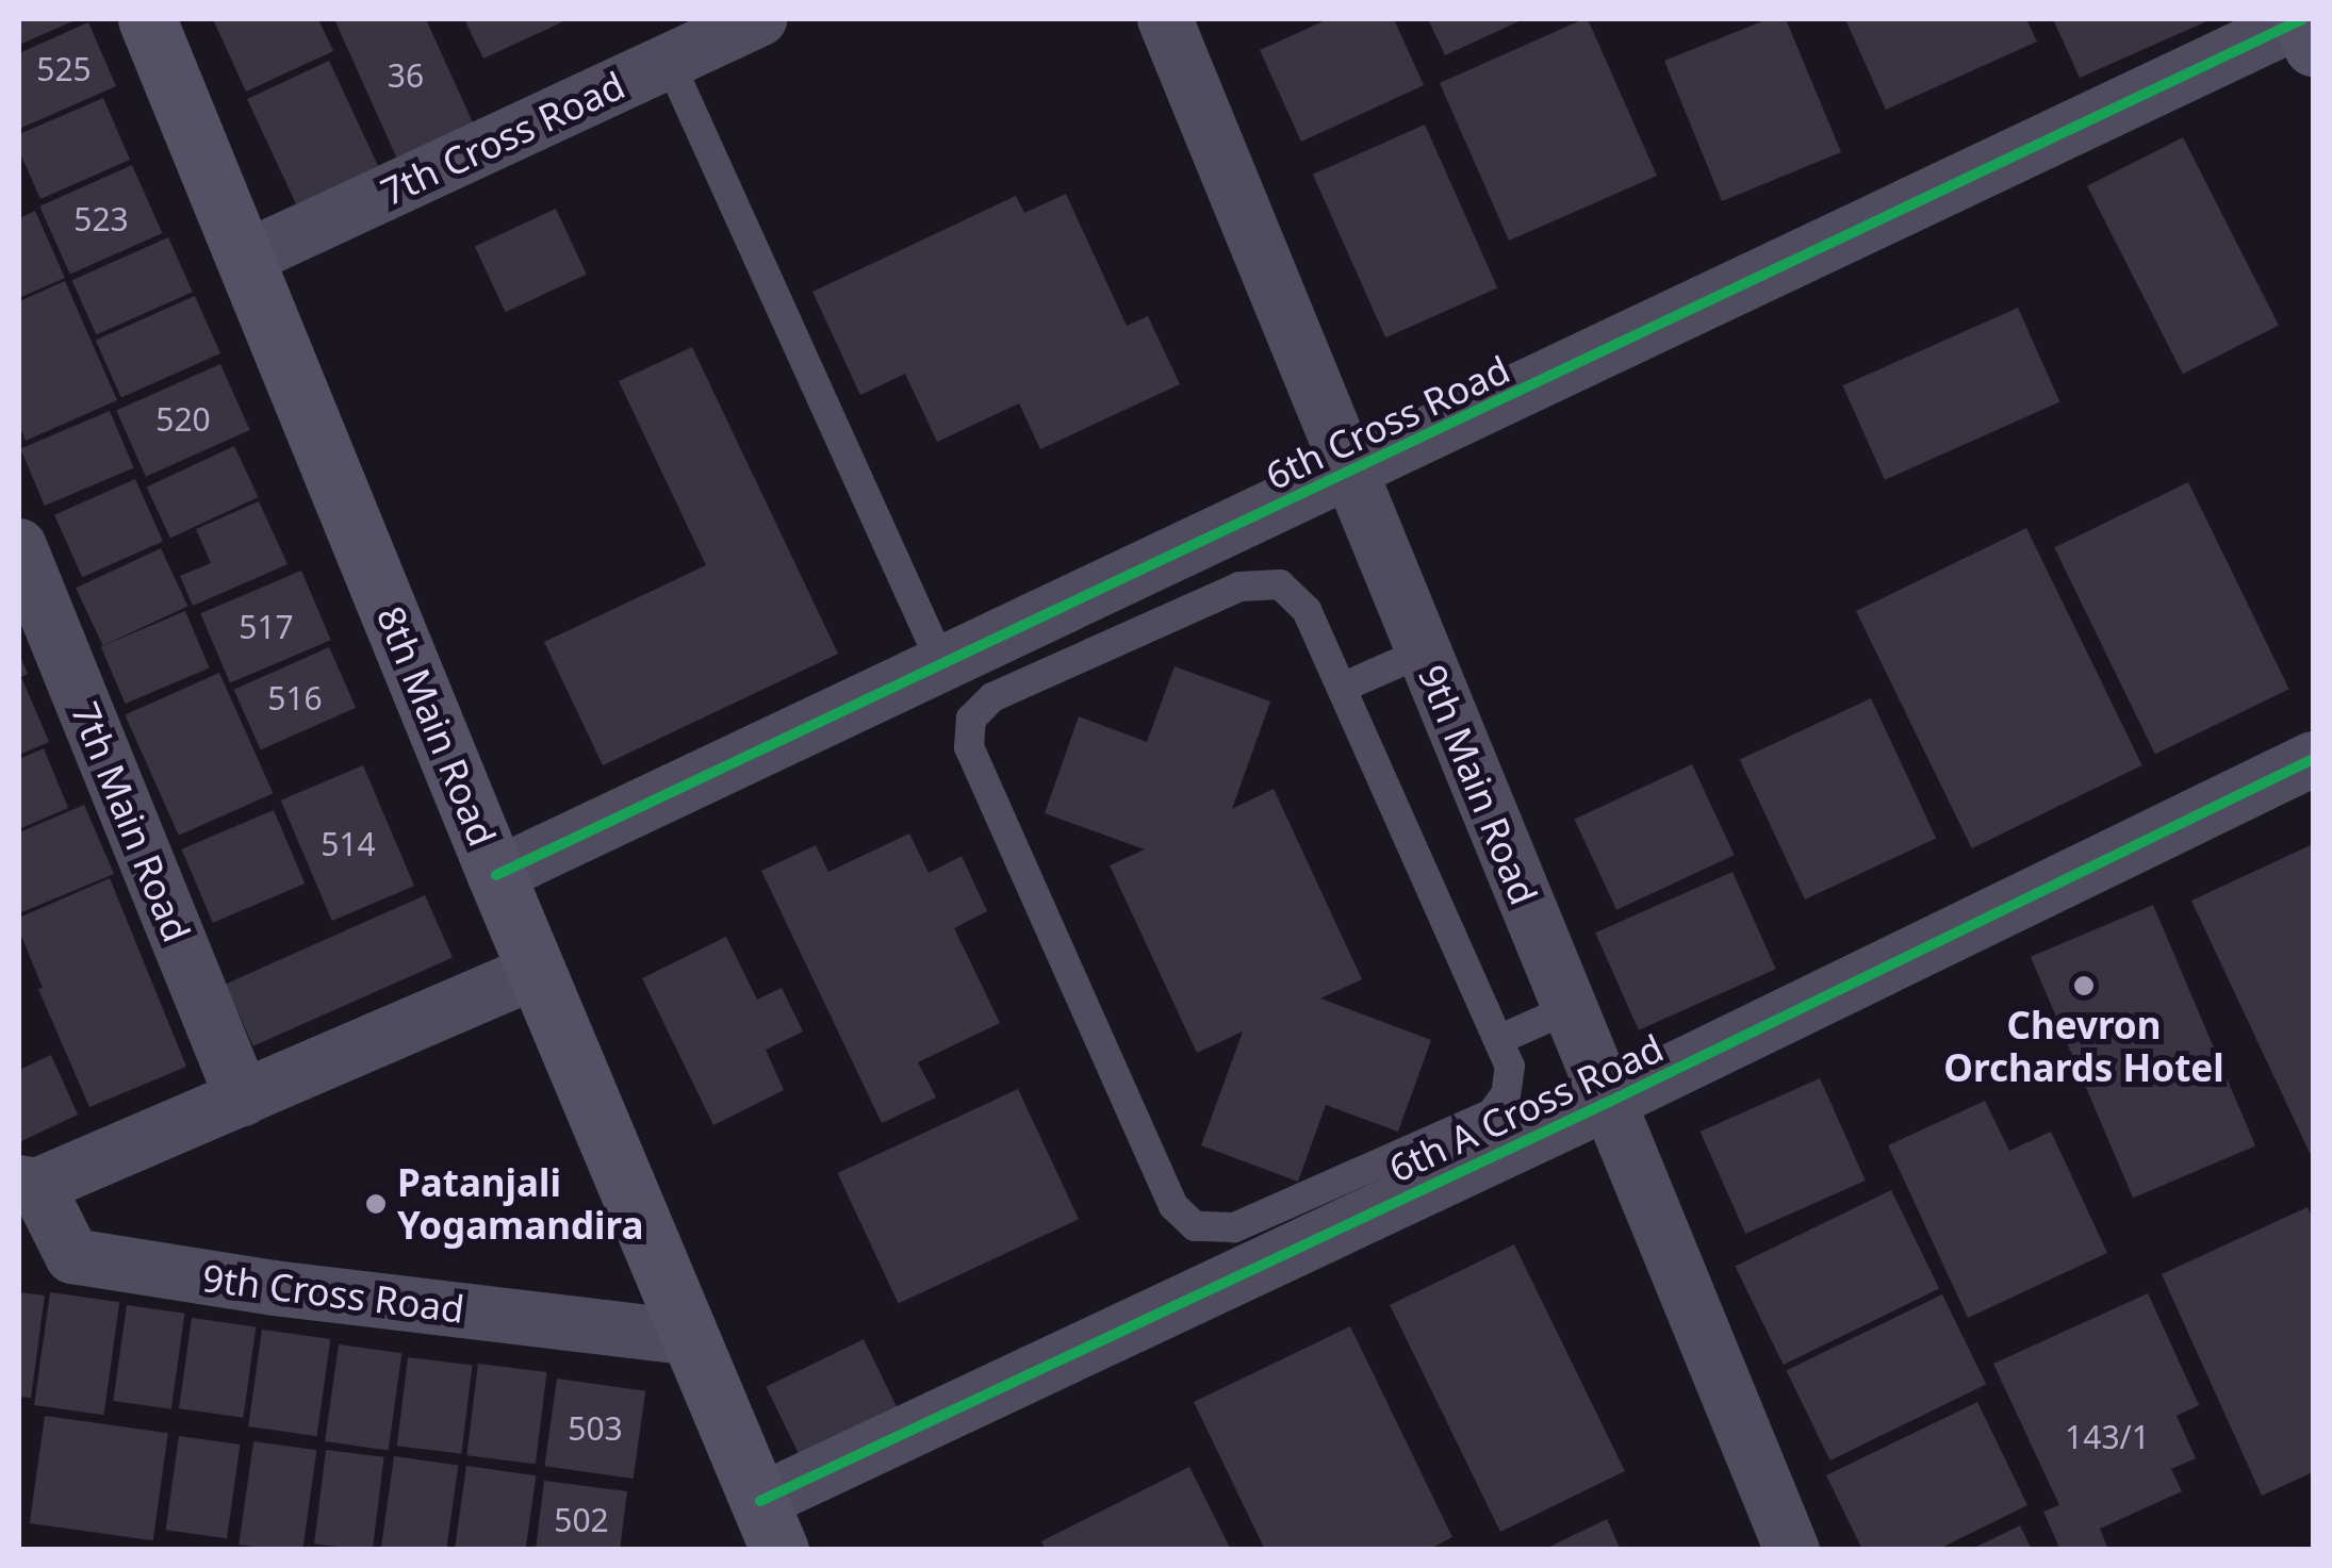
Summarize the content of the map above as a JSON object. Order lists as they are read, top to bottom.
{
  "streets": {
    "street": [
      "7th Cross Road",
      "6th Cross Road",
      "8th Main Road",
      "9th Main Road",
      "7th Main Road",
      "6th A Cross Road",
      "9th Cross Road"
    ]
  },
  "crossings": [
    ["7th Cross Road", "8th Main Road"],
    ["6th Cross Road", "8th Main Road"],
    ["6th Cross Road", "9th Main Road"],
    ["8th Main Road", "6th A Cross Road"],
    ["8th Main Road", "9th Cross Road"],
    ["9th Main Road", "6th A Cross Road"]
  ],
  "places": ["Chevron Orchards Hotel", "Patanjali Yogamandira"],
  "house_numbers": [
    "525",
    "36",
    "523",
    "520",
    "517",
    "516",
    "514",
    "503",
    "143/1",
    "502"
  ]
}
